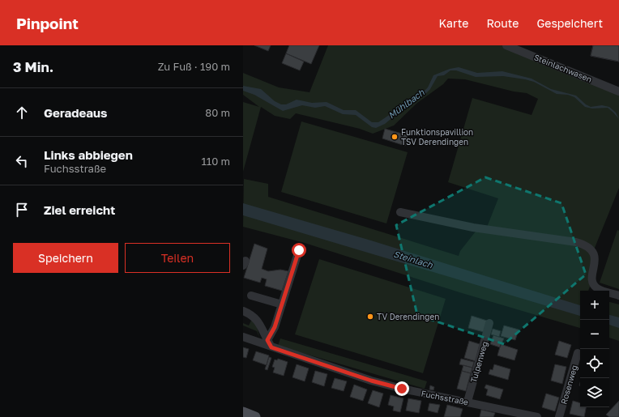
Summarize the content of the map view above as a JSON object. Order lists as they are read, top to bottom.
{
  "streets": {
    "street": [
      "Steinlachwasen",
      "Tulpenweg",
      "Rosenweg",
      "Fuchsstraße"
    ]
  },
  "crossings": [
    ["Tulpenweg", "Fuchsstraße"]
  ],
  "water": ["Mühlbach", "Steinlach"],
  "places": ["Funktionspavillion TSV Derendingen", "TV Derendingen"],
  "page": {
    "header": "Pinpoint",
    "nav": ["Karte", "Route", "Gespeichert"],
    "heading": ["3 Min.", "Zu Fuß · 190 m"],
    "list": [
      ["Geradeaus", "80 m"],
      ["Links abbiegen", "Fuchsstraße", "110 m"],
      "Ziel erreicht"
    ],
    "buttons": ["Speichern", "Teilen"],
    "map_buttons": ["+", "−"]
  }
}
